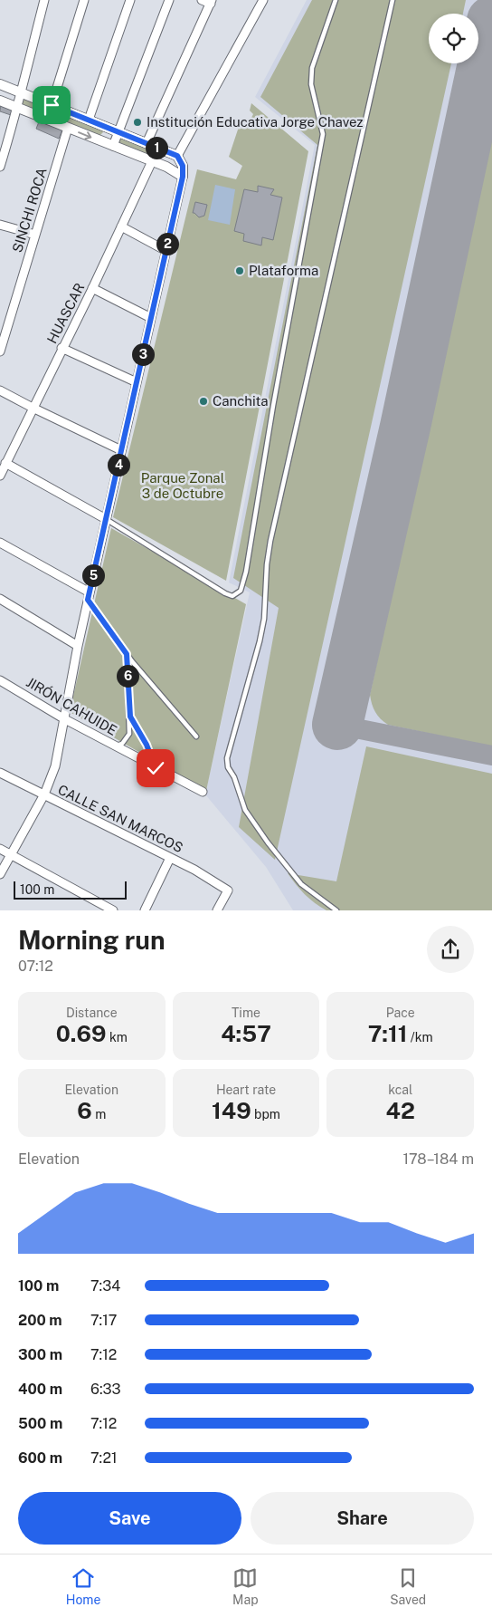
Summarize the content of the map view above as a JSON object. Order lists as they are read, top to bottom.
{
  "streets": {
    "street": [
      "SINCHI ROCA",
      "HUASCAR",
      "JIRÓN CAHUIDE",
      "CALLE SAN MARCOS"
    ]
  },
  "parks": ["Parque Zonal 3 de Octubre"],
  "places": ["Institución Educativa Jorge Chavez", "Plataforma", "Canchita"],
  "scale_bar": "100 m",
  "page": {
    "pins": [
      "1",
      "2",
      "3",
      "4",
      "5",
      "6"
    ],
    "scale": "100 m",
    "heading": ["Morning run", "07:12"],
    "stats": [
      ["Distance", "0.69 km"],
      ["Time", "4:57"],
      ["Pace", "7:11 /km"],
      ["Elevation", "6 m"],
      ["Heart rate", "149 bpm"],
      ["kcal", "42"]
    ],
    "chart": ["Elevation", "178–184 m"],
    "list": [
      {
        "name": "100 m",
        "note": "7:34"
      },
      {
        "name": "200 m",
        "note": "7:17"
      },
      {
        "name": "300 m",
        "note": "7:12"
      },
      {
        "name": "400 m",
        "note": "6:33"
      },
      {
        "name": "500 m",
        "note": "7:12"
      },
      {
        "name": "600 m",
        "note": "7:21"
      }
    ],
    "buttons": ["Save", "Share"],
    "tabs": ["Home", "Map", "Saved"]
  }
}
